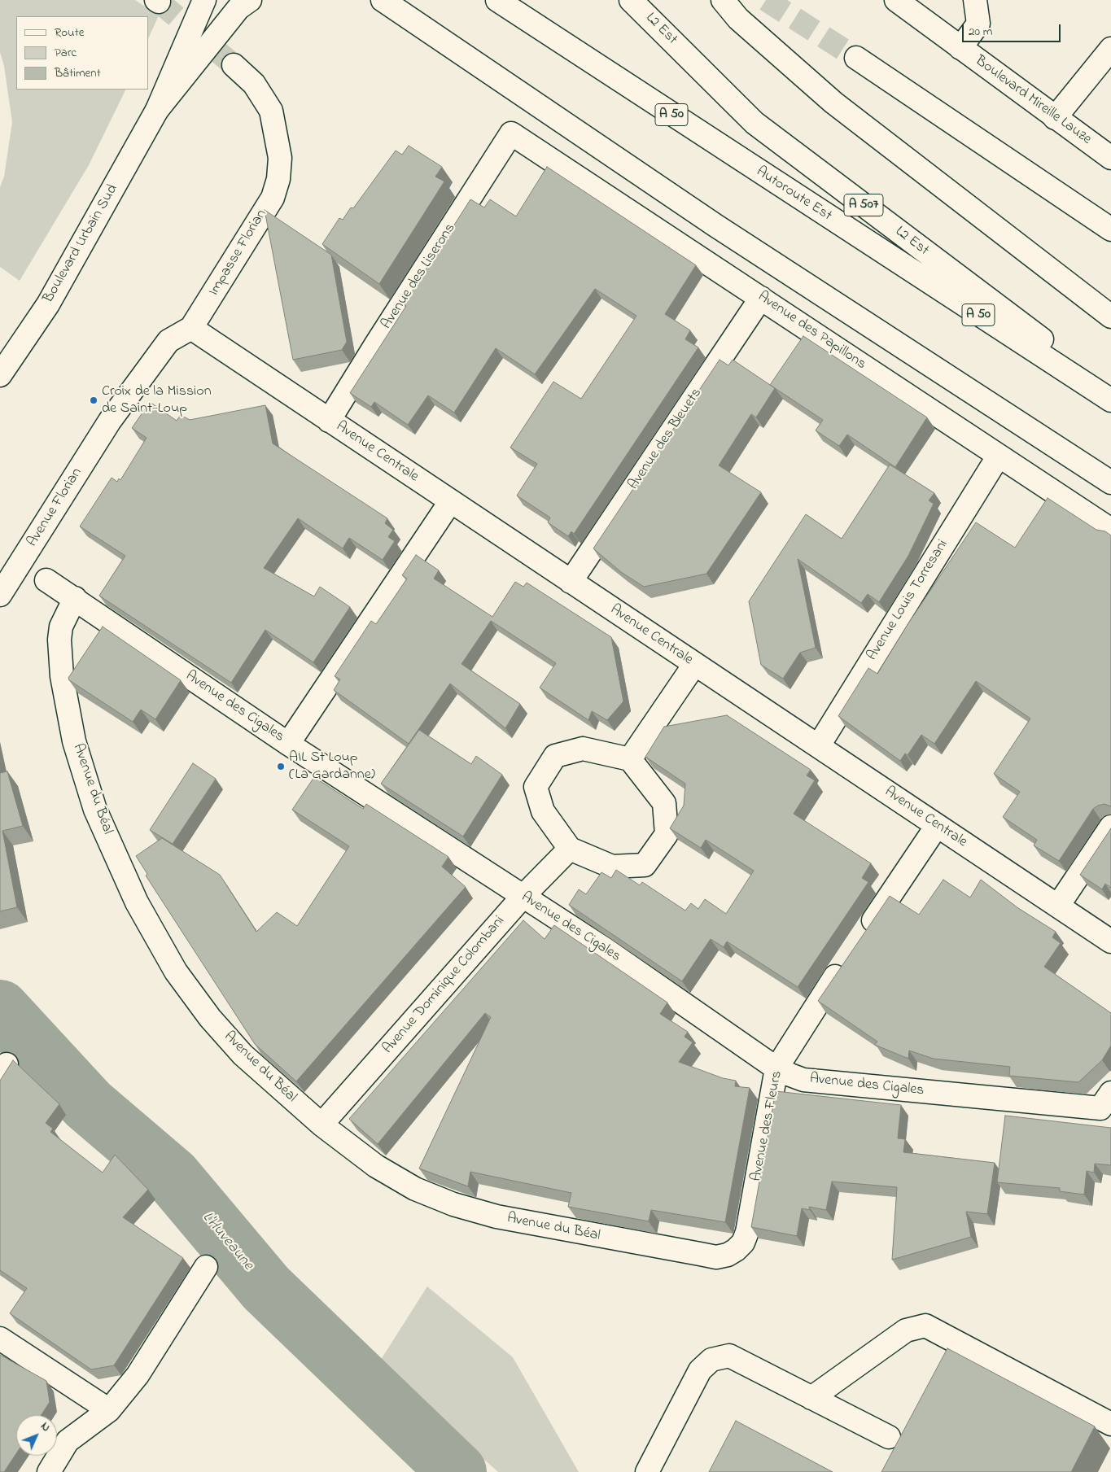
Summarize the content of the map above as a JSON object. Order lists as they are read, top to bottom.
{
  "streets": {
    "main road": [
      "L2 Est",
      "Boulevard Mireille Lauze",
      "A 50",
      "Autoroute Est",
      "A 507",
      "Boulevard Urbain Sud",
      "Impasse Florian",
      "Avenue des Liserons",
      "Avenue des Papillons",
      "Avenue des Bleuets",
      "Avenue Centrale",
      "Avenue Florian",
      "Avenue Louis Torresani",
      "Avenue des Cigales",
      "Avenue du Béal",
      "Avenue Dominique Colombani",
      "Avenue des Fleurs"
    ]
  },
  "crossings": [
    ["Impasse Florian", "Avenue Centrale"],
    ["Impasse Florian", "Avenue Florian"],
    ["Avenue des Liserons", "Avenue des Papillons"],
    ["Avenue des Liserons", "Avenue Centrale"],
    ["Avenue des Papillons", "Avenue des Bleuets"],
    ["Avenue des Papillons", "Avenue Louis Torresani"],
    ["Avenue des Bleuets", "Avenue Centrale"],
    ["Avenue Centrale", "Avenue Louis Torresani"],
    ["Avenue des Cigales", "Avenue du Béal"],
    ["Avenue des Cigales", "Avenue Dominique Colombani"],
    ["Avenue des Cigales", "Avenue des Fleurs"],
    ["Avenue du Béal", "Avenue Dominique Colombani"],
    ["Avenue du Béal", "Avenue des Fleurs"]
  ],
  "water": ["L'Huveaune"],
  "places": ["Croix de la Mission de Saint-Loup", "AIL St Loup (La Gardanne)"],
  "legend": ["Route", "Parc", "Bâtiment"],
  "scale_bar": "20 m",
  "north": "top right"
}
